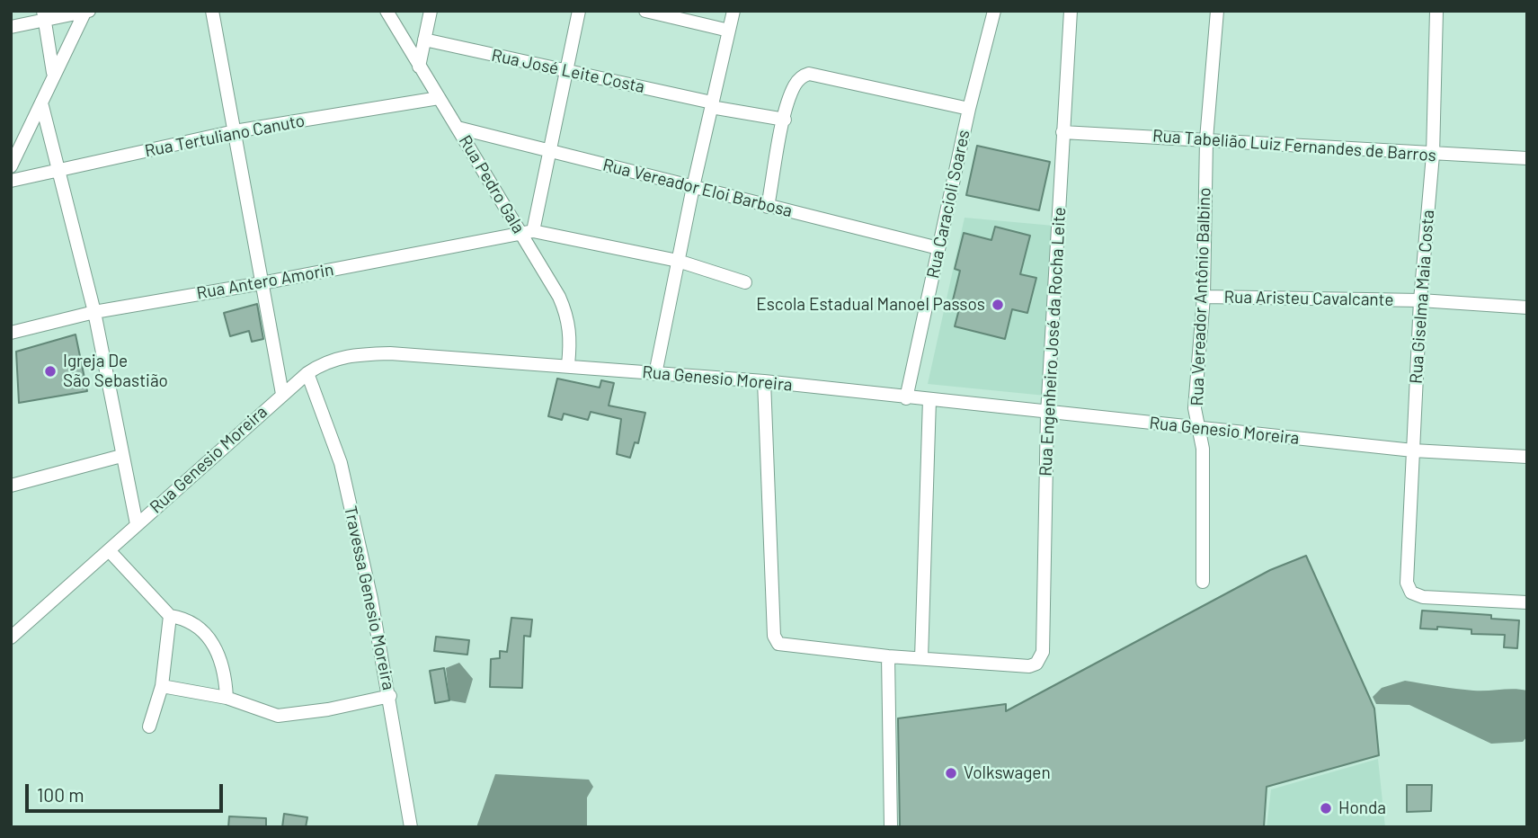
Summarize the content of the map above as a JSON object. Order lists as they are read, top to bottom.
{
  "streets": {
    "street": [
      "Rua José Leite Costa",
      "Rua Tertuliano Canuto",
      "Rua Tabelião Luiz Fernandes de Barros",
      "Rua Pedro Gala",
      "Rua Vereador Eloi Barbosa",
      "Rua Caracioli Soares",
      "Rua Antero Amorin",
      "Rua Vereador Antônio Balbino",
      "Rua Giselma Maia Costa",
      "Rua Aristeu Cavalcante",
      "Rua Engenheiro José da Rocha Leite",
      "Rua Genesio Moreira",
      "Travessa Genesio Moreira"
    ]
  },
  "crossings": [
    ["Rua Tertuliano Canuto", "Rua Pedro Gala"],
    ["Rua Tabelião Luiz Fernandes de Barros", "Rua Vereador Antônio Balbino"],
    ["Rua Tabelião Luiz Fernandes de Barros", "Rua Giselma Maia Costa"],
    ["Rua Tabelião Luiz Fernandes de Barros", "Rua Engenheiro José da Rocha Leite"],
    ["Rua Pedro Gala", "Rua Vereador Eloi Barbosa"],
    ["Rua Pedro Gala", "Rua Antero Amorin"],
    ["Rua Pedro Gala", "Rua Genesio Moreira"],
    ["Rua Vereador Eloi Barbosa", "Rua Caracioli Soares"],
    ["Rua Caracioli Soares", "Rua Genesio Moreira"],
    ["Rua Vereador Antônio Balbino", "Rua Aristeu Cavalcante"],
    ["Rua Vereador Antônio Balbino", "Rua Genesio Moreira"],
    ["Rua Giselma Maia Costa", "Rua Aristeu Cavalcante"],
    ["Rua Giselma Maia Costa", "Rua Genesio Moreira"],
    ["Rua Engenheiro José da Rocha Leite", "Rua Genesio Moreira"],
    ["Rua Genesio Moreira", "Travessa Genesio Moreira"]
  ],
  "places": [
    "Escola Estadual Manoel Passos",
    "Igreja De São Sebastião",
    "Volkswagen",
    "Honda"
  ],
  "scale_bar": "100 m"
}
